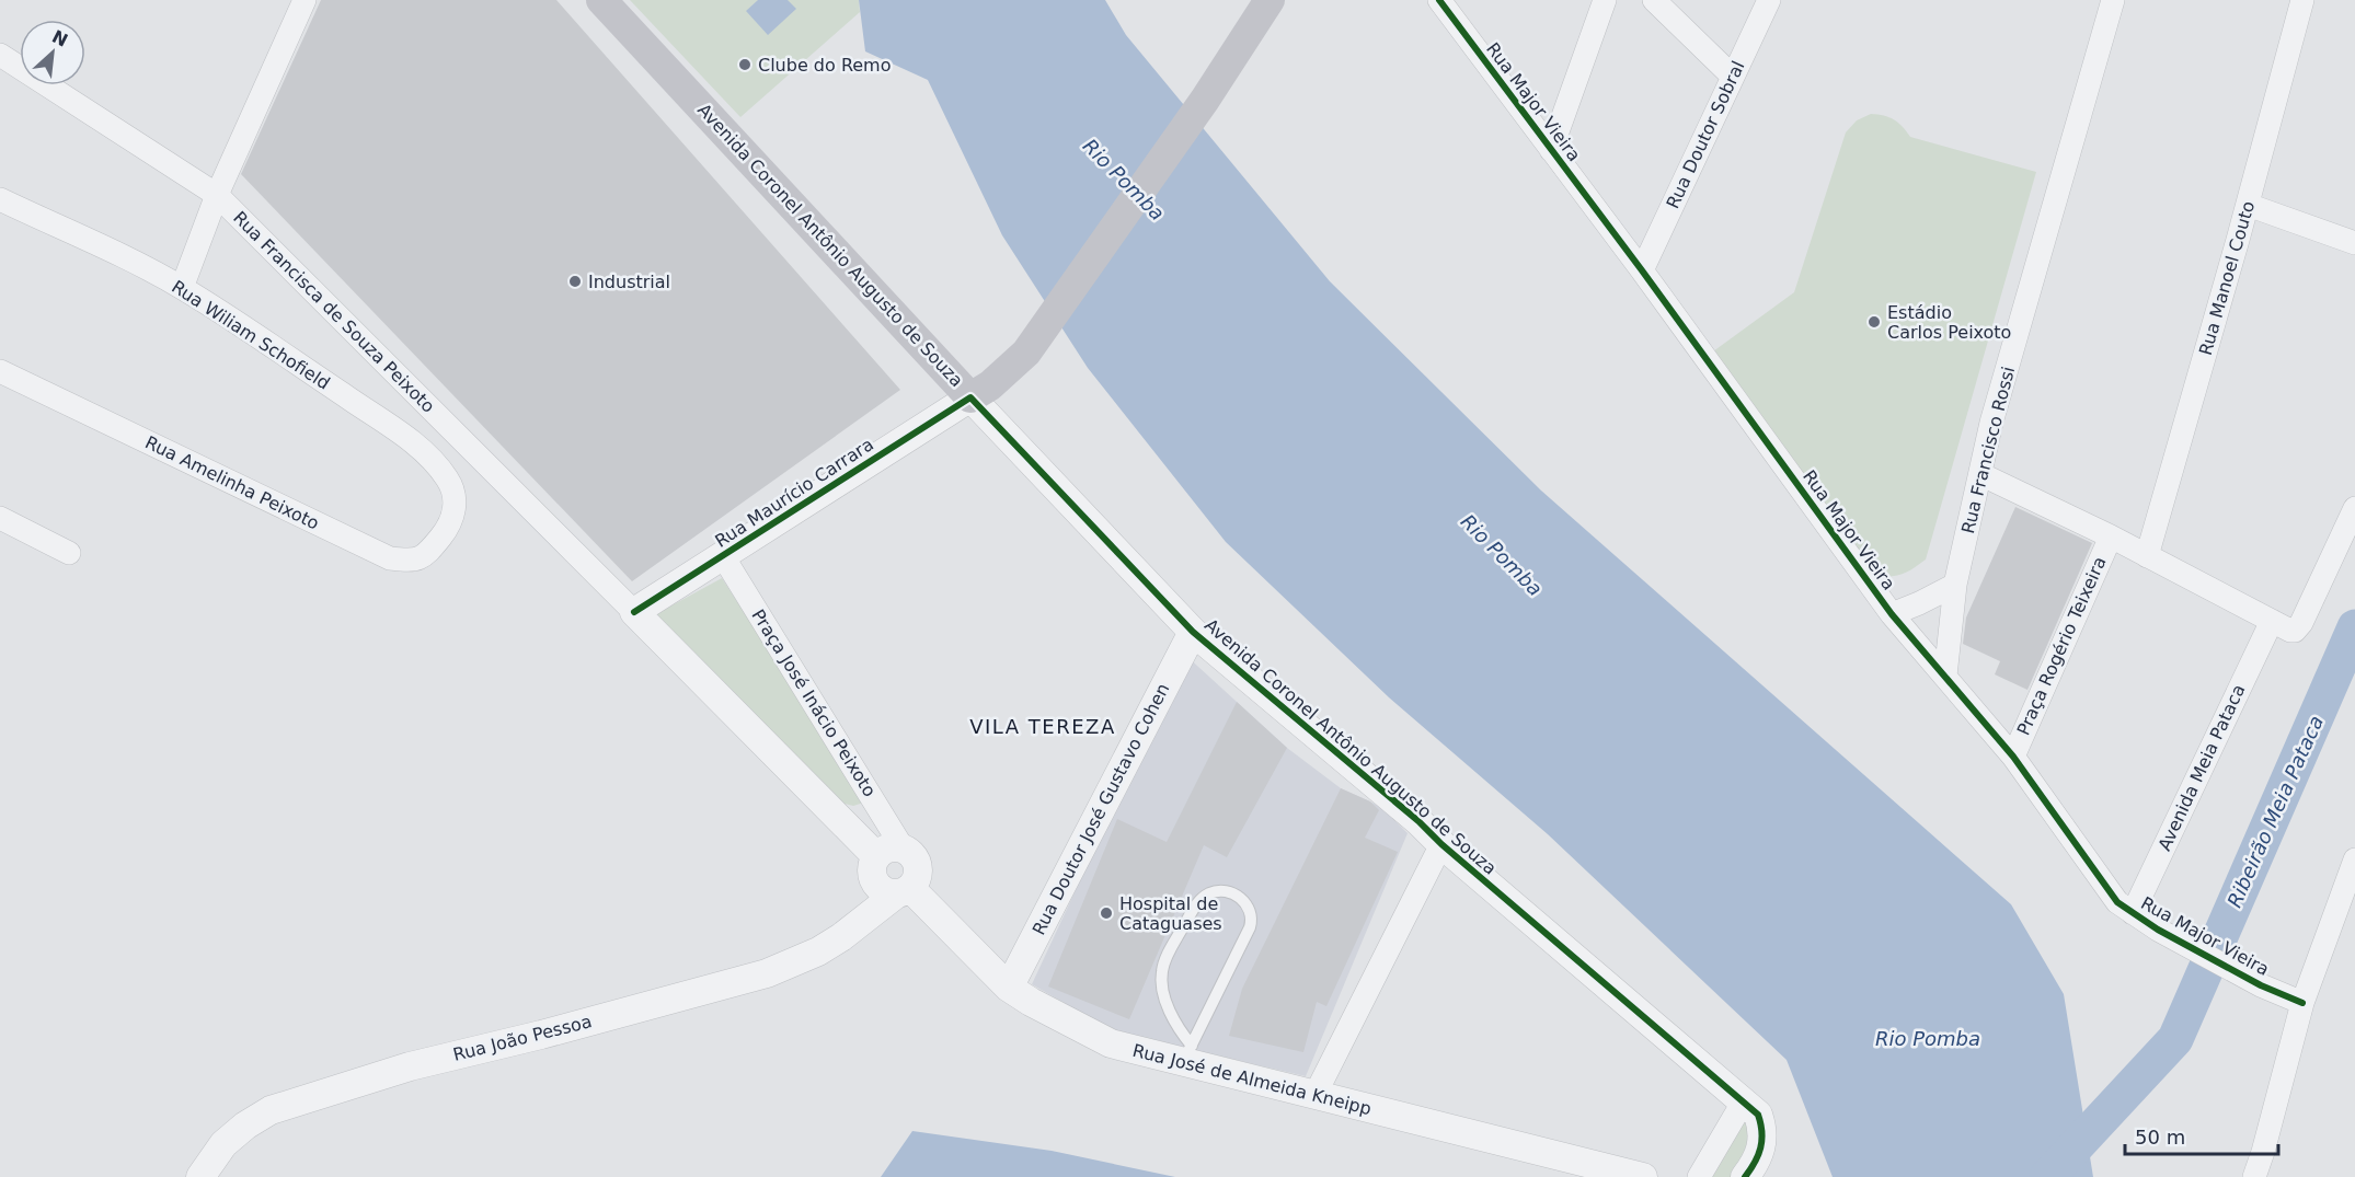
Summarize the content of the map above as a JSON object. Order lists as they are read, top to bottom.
{
  "streets": {
    "main road": ["Avenida Coronel Antônio Augusto de Souza", "Rua Maurício Carrara"],
    "street": [
      "Rua Major Vieira",
      "Rua Doutor Sobral",
      "Rua Manoel Couto",
      "Rua Francisca de Souza Peixoto",
      "Rua Wiliam Schofield",
      "Rua Francisco Rossi",
      "Rua Amelinha Peixoto",
      "Praça Rogério Teixeira",
      "Praça José Inácio Peixoto",
      "Avenida Meia Pataca",
      "Rua Doutor José Gustavo Cohen",
      "Rua João Pessoa",
      "Rua José de Almeida Kneipp"
    ]
  },
  "crossings": [
    ["Rua Major Vieira", "Rua Doutor Sobral"],
    ["Rua Major Vieira", "Rua Francisco Rossi"],
    ["Rua Major Vieira", "Praça Rogério Teixeira"],
    ["Rua Major Vieira", "Avenida Meia Pataca"],
    ["Avenida Coronel Antônio Augusto de Souza", "Rua Maurício Carrara"],
    ["Avenida Coronel Antônio Augusto de Souza", "Rua Doutor José Gustavo Cohen"],
    ["Rua Manoel Couto", "Praça Rogério Teixeira"],
    ["Rua Francisca de Souza Peixoto", "Rua Maurício Carrara"],
    ["Rua Wiliam Schofield", "Rua Amelinha Peixoto"],
    ["Rua Francisco Rossi", "Praça Rogério Teixeira"],
    ["Rua Maurício Carrara", "Praça José Inácio Peixoto"],
    ["Praça Rogério Teixeira", "Avenida Meia Pataca"],
    ["Praça José Inácio Peixoto", "Rua João Pessoa"],
    ["Praça José Inácio Peixoto", "Rua José de Almeida Kneipp"],
    ["Rua Doutor José Gustavo Cohen", "Rua José de Almeida Kneipp"],
    ["Rua João Pessoa", "Rua José de Almeida Kneipp"]
  ],
  "districts": ["VILA TEREZA"],
  "water": ["Rio Pomba", "Ribeirão Meia Pataca"],
  "places": [
    "Clube do Remo",
    "Industrial",
    "Estádio Carlos Peixoto",
    "Hospital de Cataguases"
  ],
  "scale_bar": "50 m",
  "north": "top right"
}
